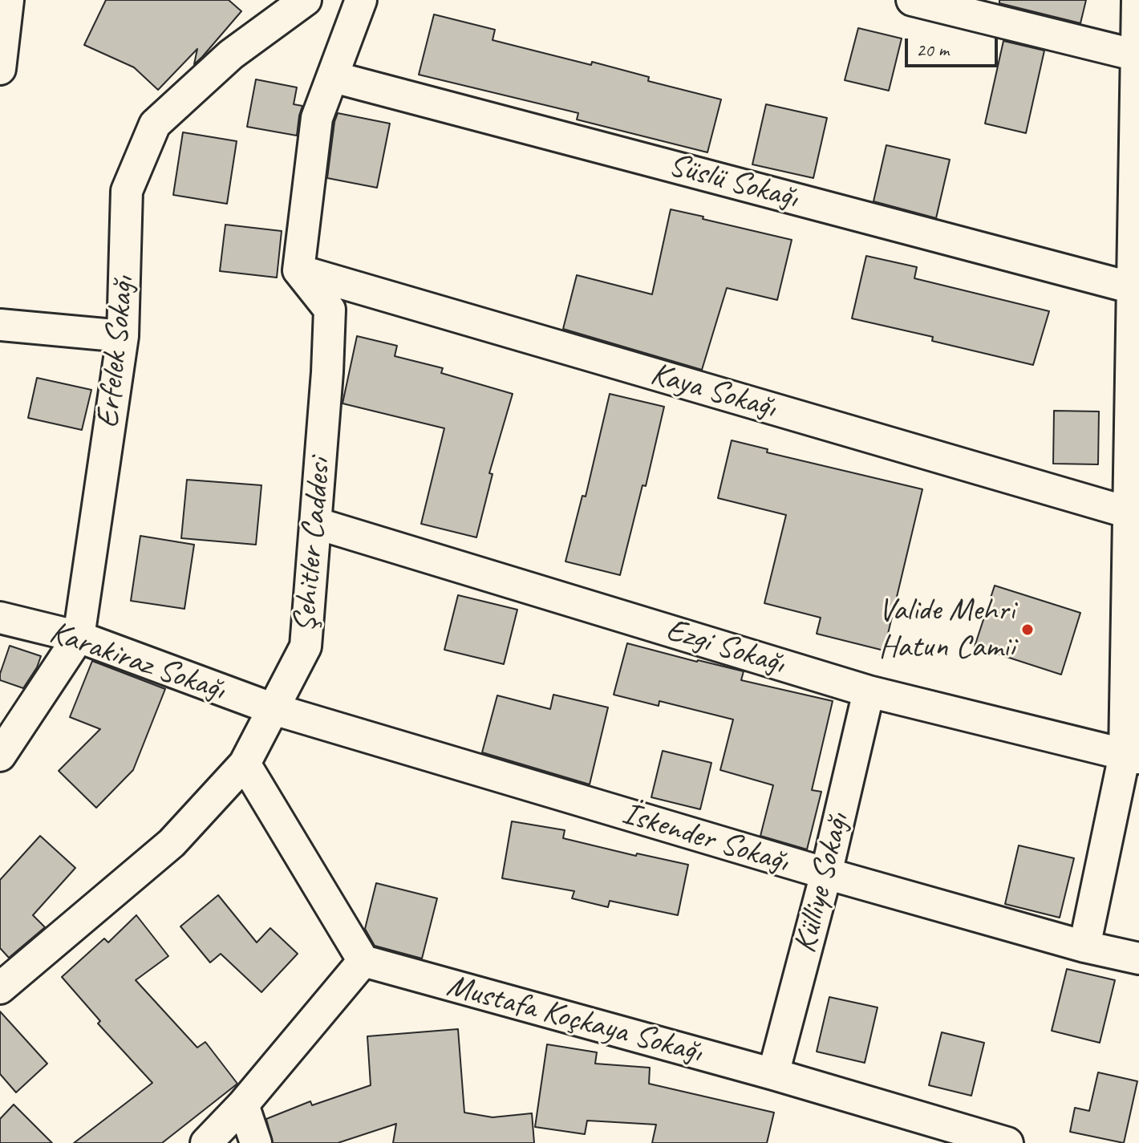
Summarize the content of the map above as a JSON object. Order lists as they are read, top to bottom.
{
  "streets": {
    "street": [
      "Süslü Sokağı",
      "Erfelek Sokağı",
      "Kaya Sokağı",
      "Şehitler Caddesi",
      "Ezgi Sokağı",
      "Karakiraz Sokağı",
      "İskender Sokağı",
      "Külliye Sokağı",
      "Mustafa Koçkaya Sokağı"
    ]
  },
  "crossings": [
    ["Erfelek Sokağı", "Karakiraz Sokağı"],
    ["Kaya Sokağı", "Şehitler Caddesi"],
    ["Şehitler Caddesi", "Ezgi Sokağı"],
    ["Şehitler Caddesi", "Karakiraz Sokağı"],
    ["Şehitler Caddesi", "İskender Sokağı"],
    ["Ezgi Sokağı", "Külliye Sokağı"],
    ["Karakiraz Sokağı", "İskender Sokağı"],
    ["İskender Sokağı", "Külliye Sokağı"],
    ["Külliye Sokağı", "Mustafa Koçkaya Sokağı"]
  ],
  "places": ["Valide Mehri Hatun Camii"],
  "scale_bar": "20 m"
}
